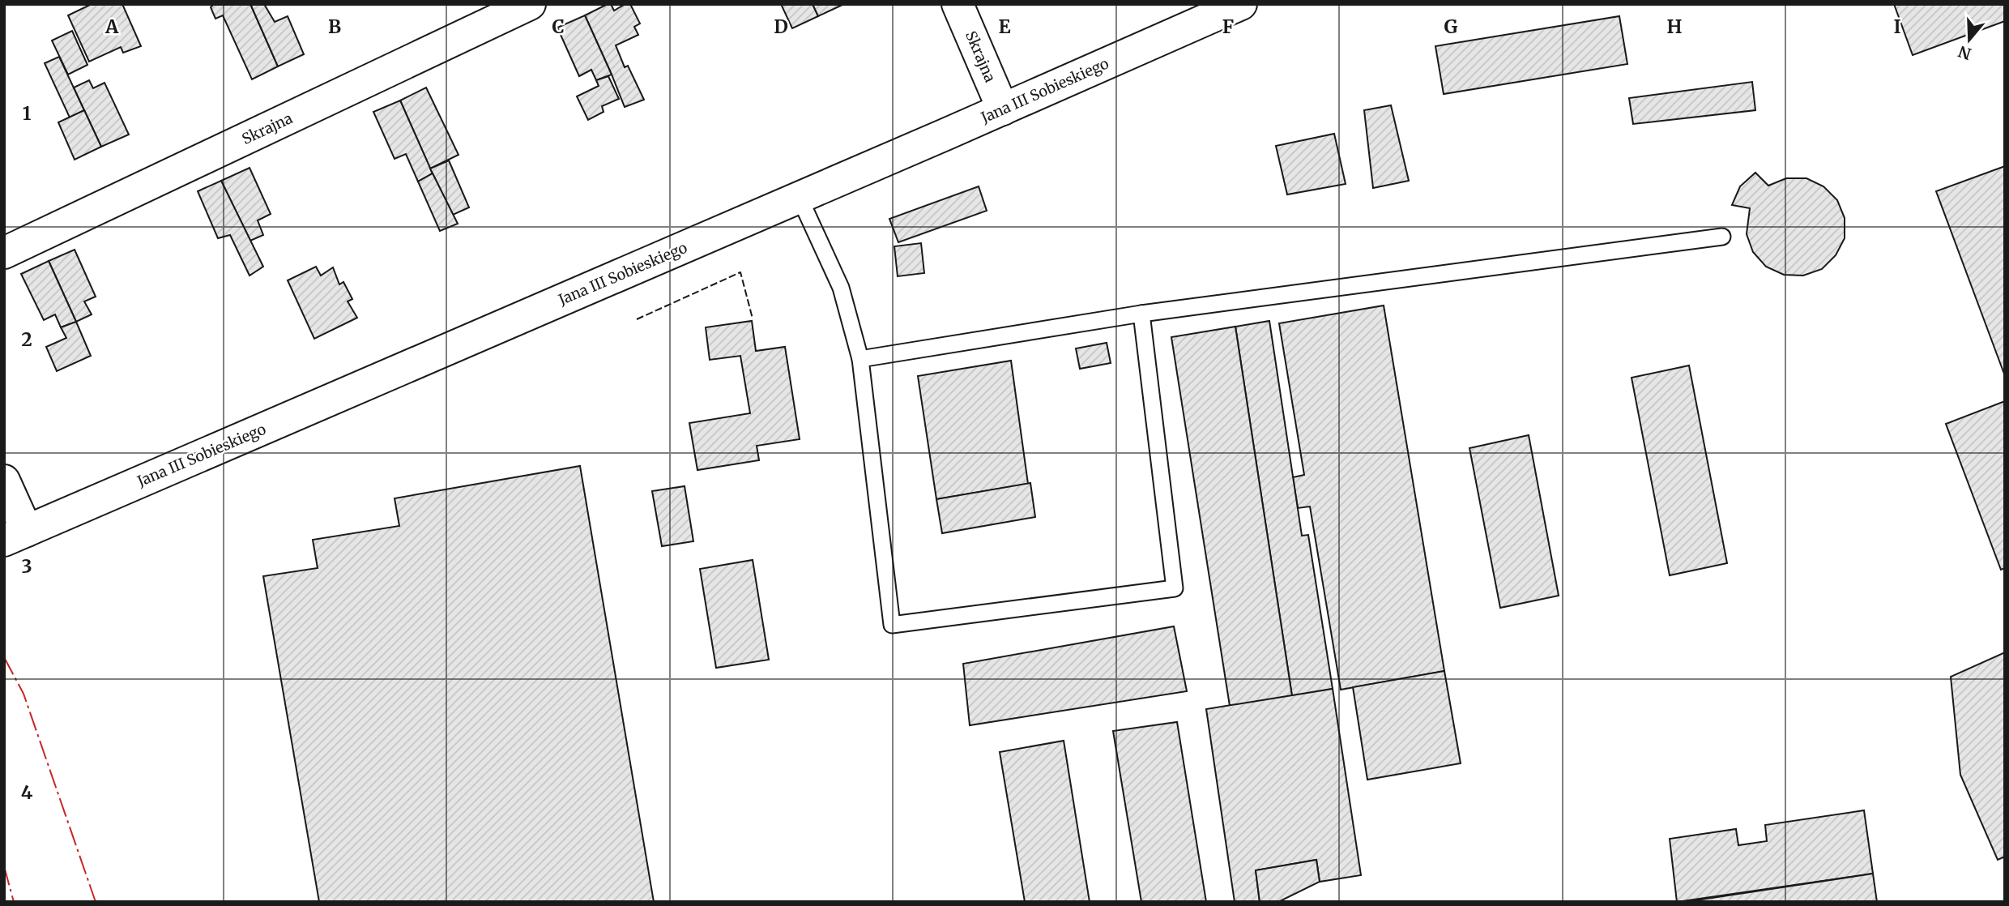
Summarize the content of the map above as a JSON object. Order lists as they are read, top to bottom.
{
  "streets": {
    "street": ["Skrajna", "Jana III Sobieskiego"]
  },
  "crossings": [
    ["Skrajna", "Jana III Sobieskiego"]
  ],
  "north": "bottom",
  "grid": {
    "columns": [
      "A",
      "B",
      "C",
      "D",
      "E",
      "F",
      "G",
      "H",
      "I"
    ],
    "rows": [
      "1",
      "2",
      "3",
      "4"
    ]
  }
}
